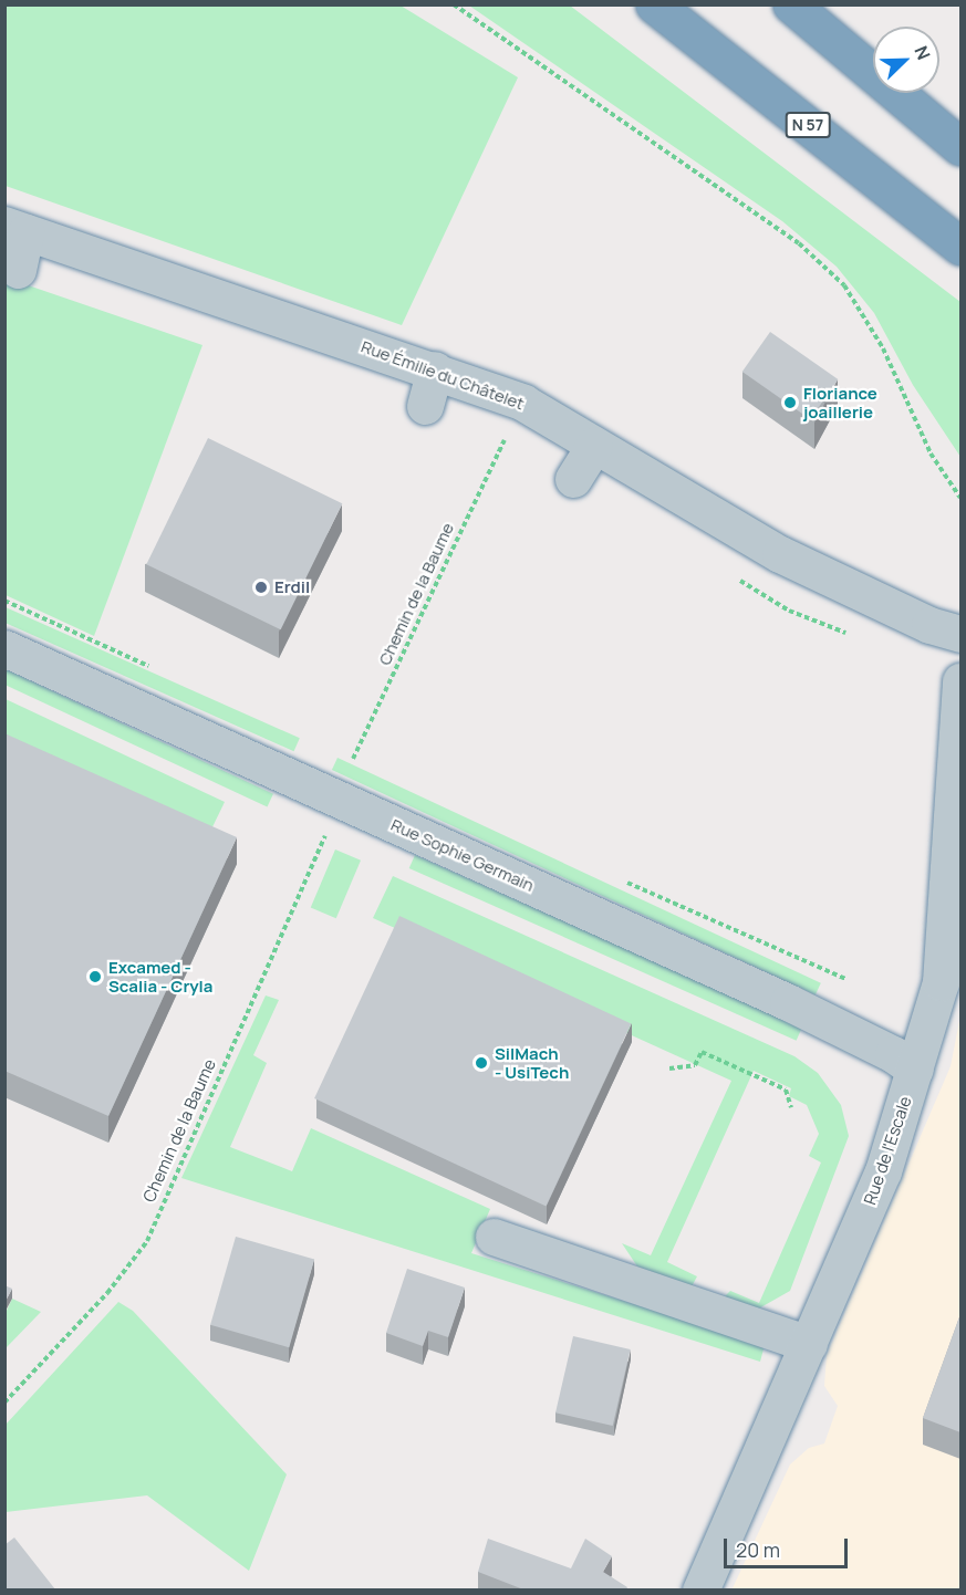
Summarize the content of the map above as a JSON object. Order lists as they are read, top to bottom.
{
  "streets": {
    "highway": ["N 57"],
    "street": ["Rue Émilie du Châtelet", "Rue Sophie Germain", "Rue de l'Escale"],
    "path": ["Chemin de la Baume"]
  },
  "crossings": [
    ["Rue Sophie Germain", "Rue de l'Escale"]
  ],
  "places": [
    "Floriance joaillerie",
    "Erdil",
    "Excamed - Scalia - Cryla",
    "SilMach - UsiTech"
  ],
  "scale_bar": "20 m",
  "north": "top right"
}
